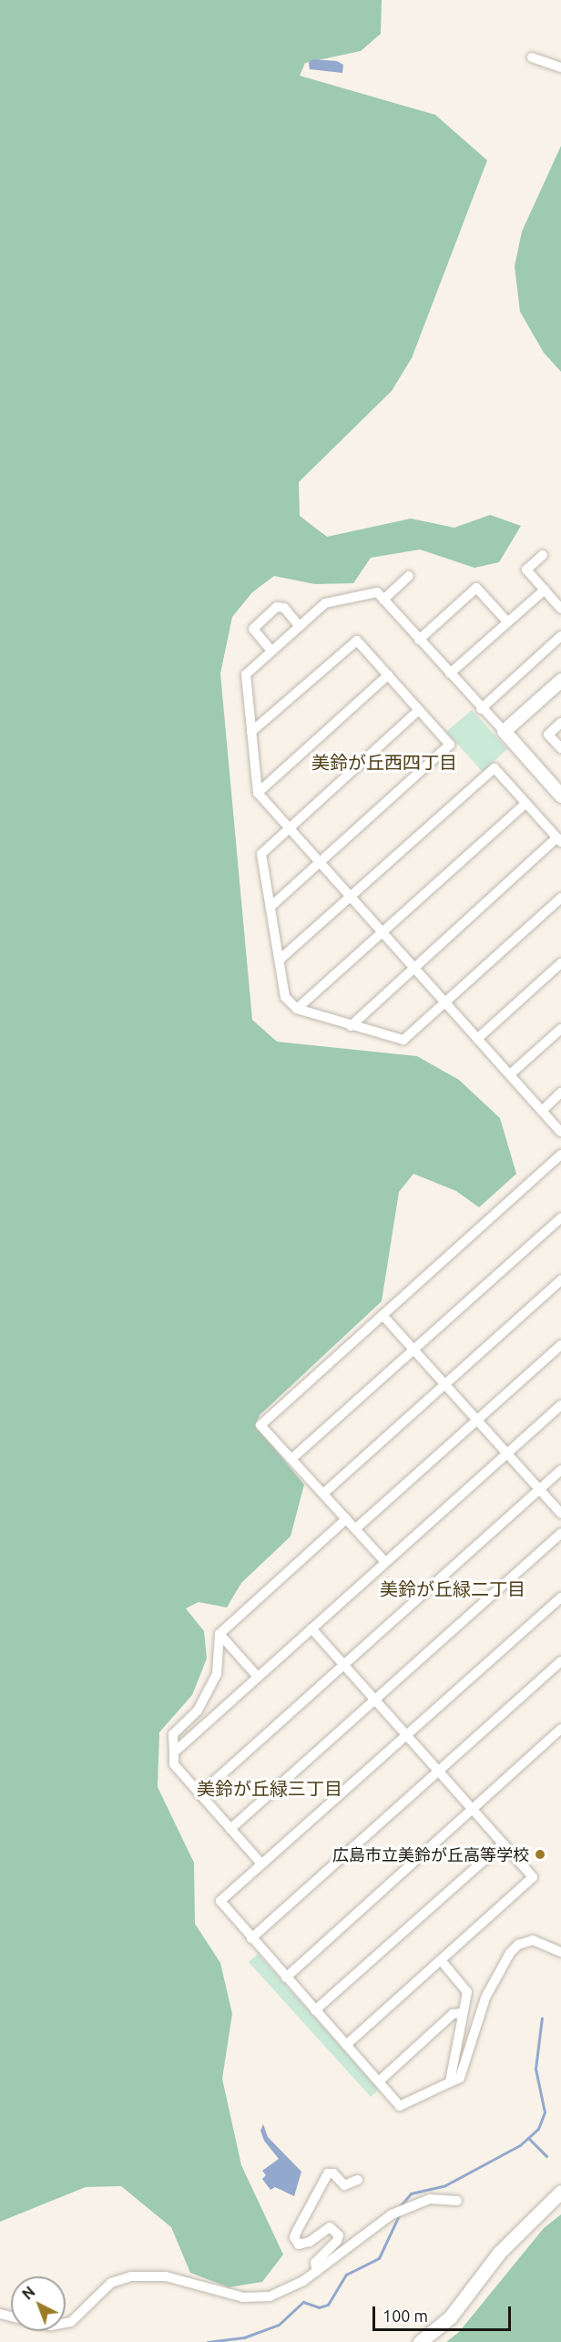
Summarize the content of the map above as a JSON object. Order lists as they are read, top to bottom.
{
  "districts": ["美鈴が丘西四丁目", "美鈴が丘緑二丁目", "美鈴が丘緑三丁目"],
  "places": ["広島市立美鈴が丘高等学校"],
  "scale_bar": "100 m",
  "north": "top left"
}
